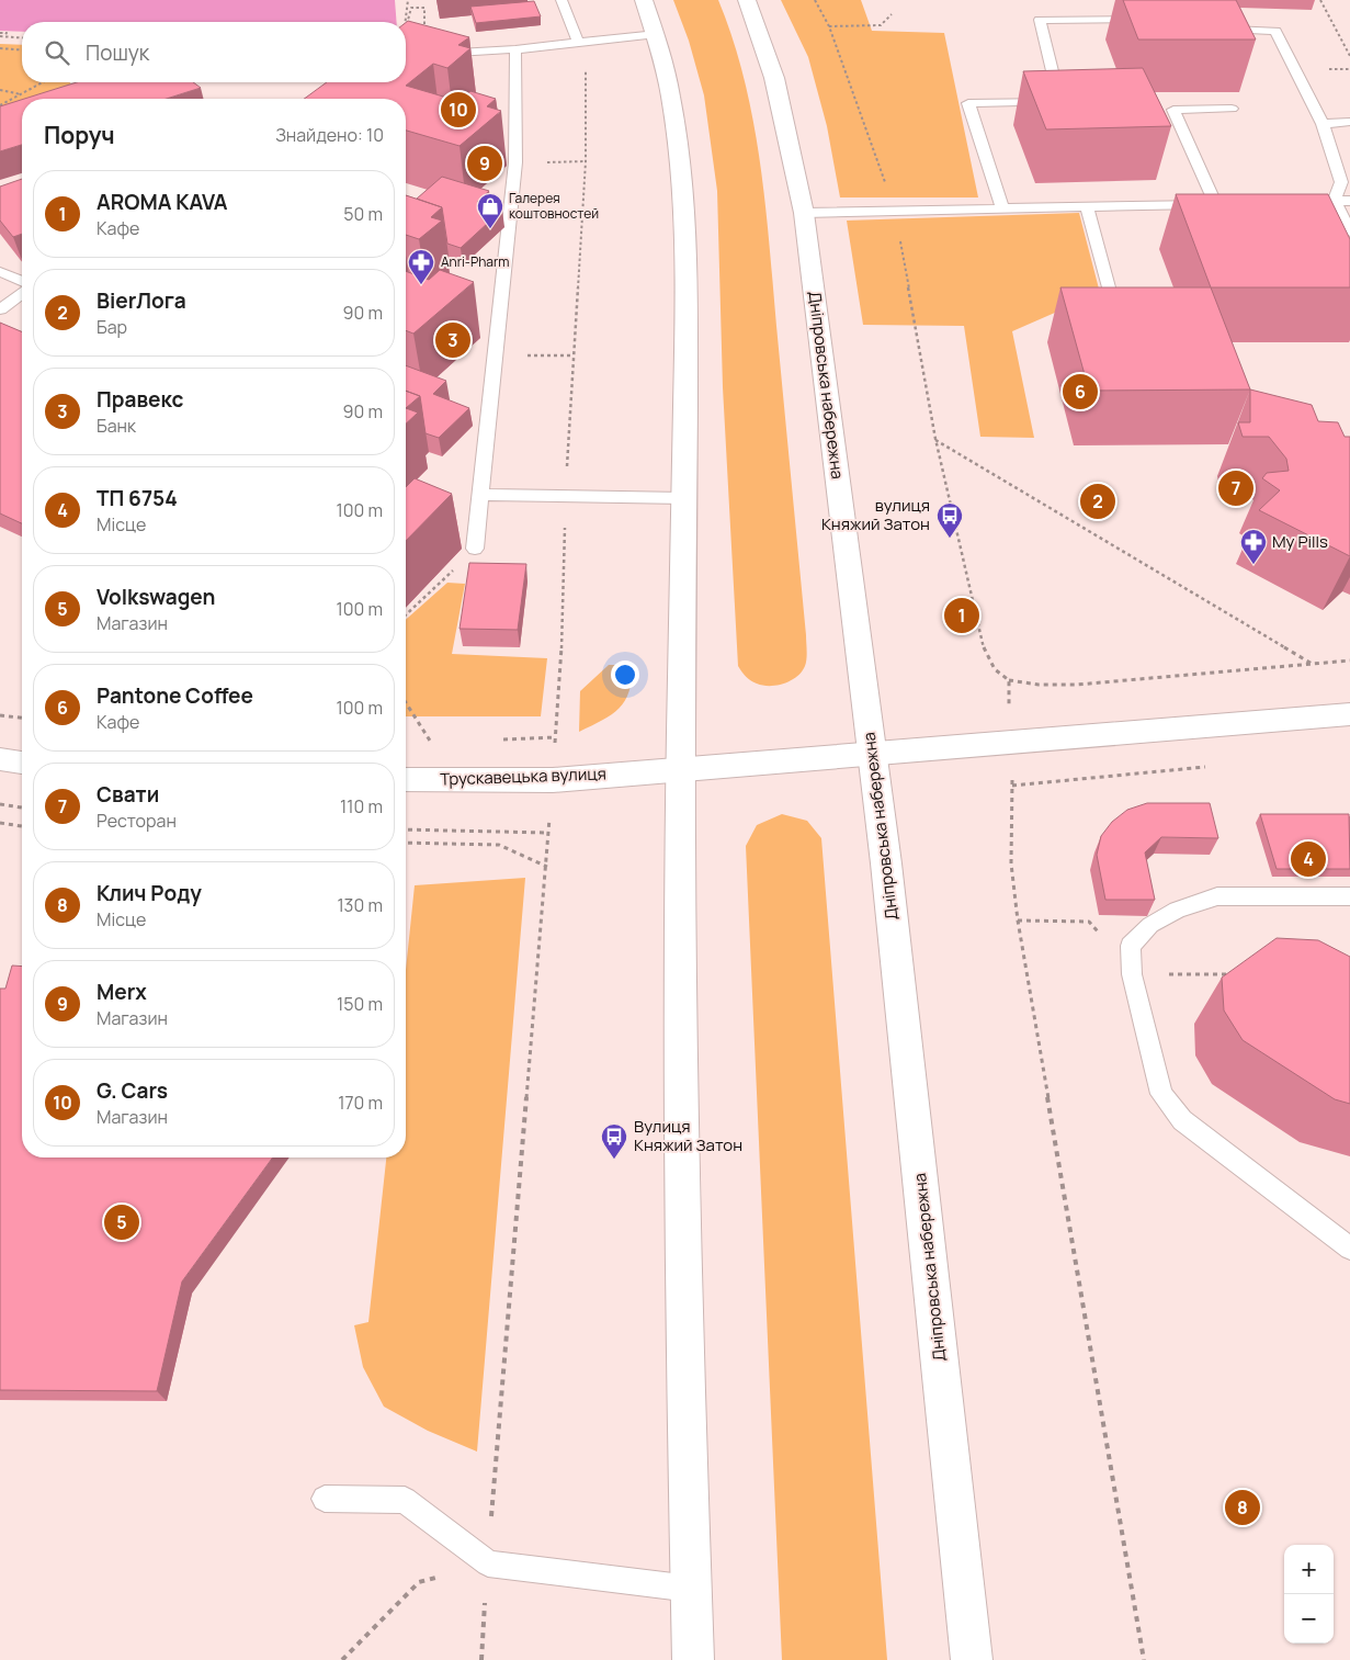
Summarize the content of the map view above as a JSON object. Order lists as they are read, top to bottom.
{
  "streets": {
    "main road": ["Дніпровська набережна", "Трускавецька вулиця"]
  },
  "places": {
    "shop": ["Галерея коштовностей"],
    "pharmacy": ["Anri-Pharm", "My Pills"],
    "bus stop": ["вулиця Княжий Затон", "Вулиця Княжий Затон"]
  },
  "page": {
    "search": "Пошук",
    "pins": [
      "10",
      "9",
      "3",
      "6",
      "7",
      "2",
      "1",
      "4",
      "5",
      "8"
    ],
    "heading": ["Поруч", "Знайдено: 10"],
    "list": [
      {
        "mark": "1",
        "name": "AROMA KAVA",
        "note": "Кафе",
        "value": "50 m"
      },
      {
        "mark": "2",
        "name": "BierЛога",
        "note": "Бар",
        "value": "90 m"
      },
      {
        "mark": "3",
        "name": "Правекс",
        "note": "Банк",
        "value": "90 m"
      },
      {
        "mark": "4",
        "name": "ТП 6754",
        "note": "Місце",
        "value": "100 m"
      },
      {
        "mark": "5",
        "name": "Volkswagen",
        "note": "Магазин",
        "value": "100 m"
      },
      {
        "mark": "6",
        "name": "Pantone Coffee",
        "note": "Кафе",
        "value": "100 m"
      },
      {
        "mark": "7",
        "name": "Свати",
        "note": "Ресторан",
        "value": "110 m"
      },
      {
        "mark": "8",
        "name": "Клич Роду",
        "note": "Місце",
        "value": "130 m"
      },
      {
        "mark": "9",
        "name": "Merx",
        "note": "Магазин",
        "value": "150 m"
      },
      {
        "mark": "10",
        "name": "G. Cars",
        "note": "Магазин",
        "value": "170 m"
      }
    ],
    "map_buttons": ["+", "−"]
  }
}
